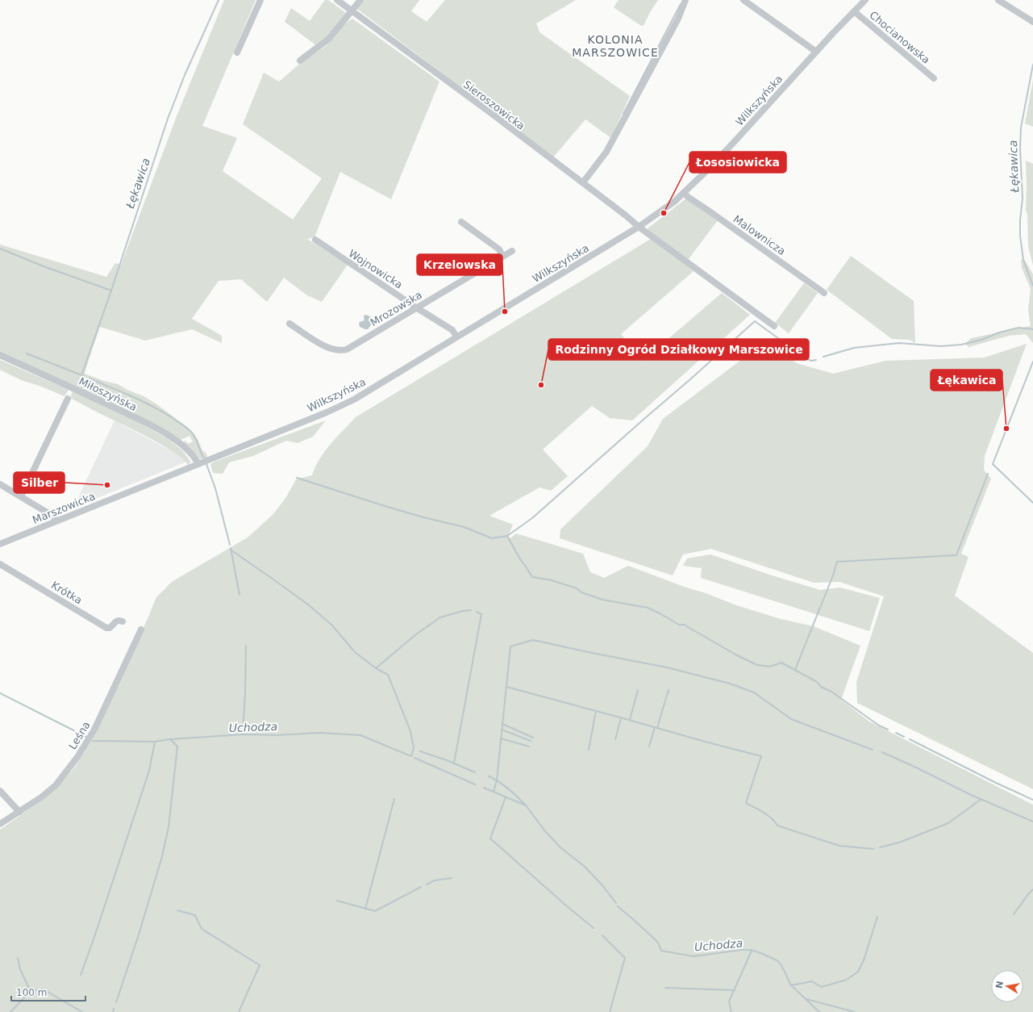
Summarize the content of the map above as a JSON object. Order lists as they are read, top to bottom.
{
  "streets": {
    "street": [
      "Chocianowska",
      "Wilkszyńska",
      "Sieroszowicka",
      "Malownicza",
      "Wojnowicka",
      "Mrozowska",
      "Miłoszyńska",
      "Marszowicka",
      "Krótka",
      "Leśna"
    ]
  },
  "crossings": [
    ["Chocianowska", "Wilkszyńska"],
    ["Wilkszyńska", "Sieroszowicka"],
    ["Wilkszyńska", "Malownicza"],
    ["Wilkszyńska", "Wojnowicka"],
    ["Wilkszyńska", "Marszowicka"],
    ["Wojnowicka", "Mrozowska"],
    ["Miłoszyńska", "Marszowicka"]
  ],
  "districts": ["KOLONIA MARSZOWICE"],
  "water": ["Łękawica", "Uchodza"],
  "places": [
    "Łososiowicka",
    "Krzelowska",
    "Rodzinny Ogród Działkowy Marszowice",
    "Łękawica",
    "Silber"
  ],
  "scale_bar": "100 m",
  "north": "left"
}
